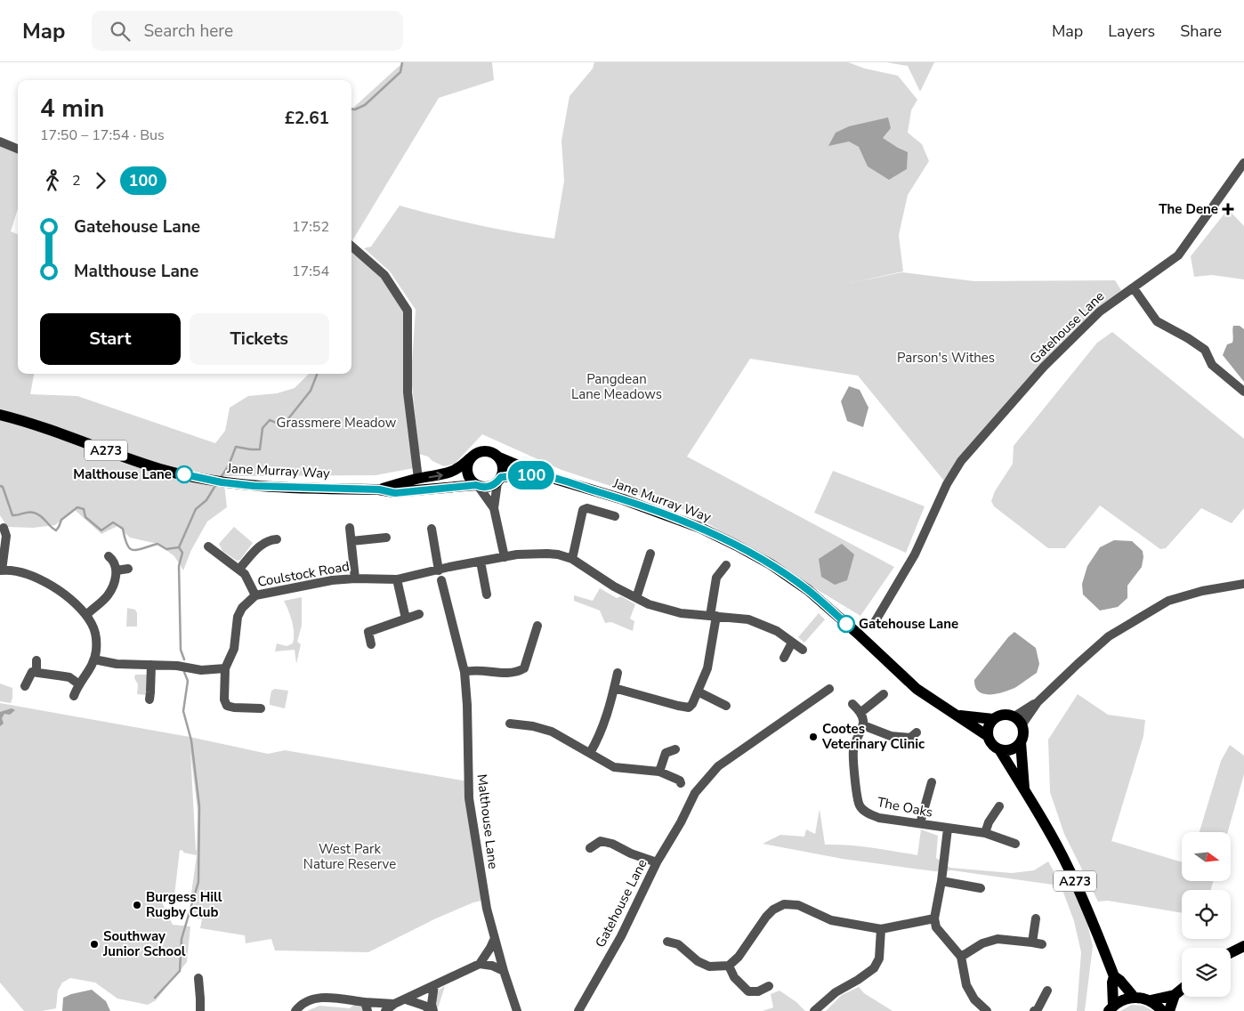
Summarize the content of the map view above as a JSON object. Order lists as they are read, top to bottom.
{
  "streets": {
    "main road": ["A273", "Jane Murray Way"],
    "street": [
      "Gatehouse Lane",
      "Coulstock Road",
      "The Oaks",
      "Malthouse Lane"
    ]
  },
  "crossings": [
    ["A273", "Jane Murray Way"]
  ],
  "parks": [
    "Parson's Withes",
    "Pangdean Lane Meadows",
    "Grassmere Meadow",
    "West Park Nature Reserve"
  ],
  "places": {
    "health": ["The Dene"],
    "other": [
      "Malthouse Lane",
      "Gatehouse Lane",
      "Cootes Veterinary Clinic",
      "Burgess Hill Rugby Club",
      "Southway Junior School"
    ]
  },
  "lines": ["bus line 100"],
  "north": "right",
  "page": {
    "header": "Map",
    "search": "Search here",
    "nav": ["Map", "Layers", "Share"],
    "on_map": "100",
    "heading": ["4 min", "17:50 – 17:54 · Bus", "£2.61"],
    "legs": ["2", "100"],
    "list": [
      {
        "name": "Gatehouse Lane",
        "value": "17:52"
      },
      {
        "name": "Malthouse Lane",
        "value": "17:54"
      }
    ],
    "buttons": ["Start", "Tickets"]
  }
}
